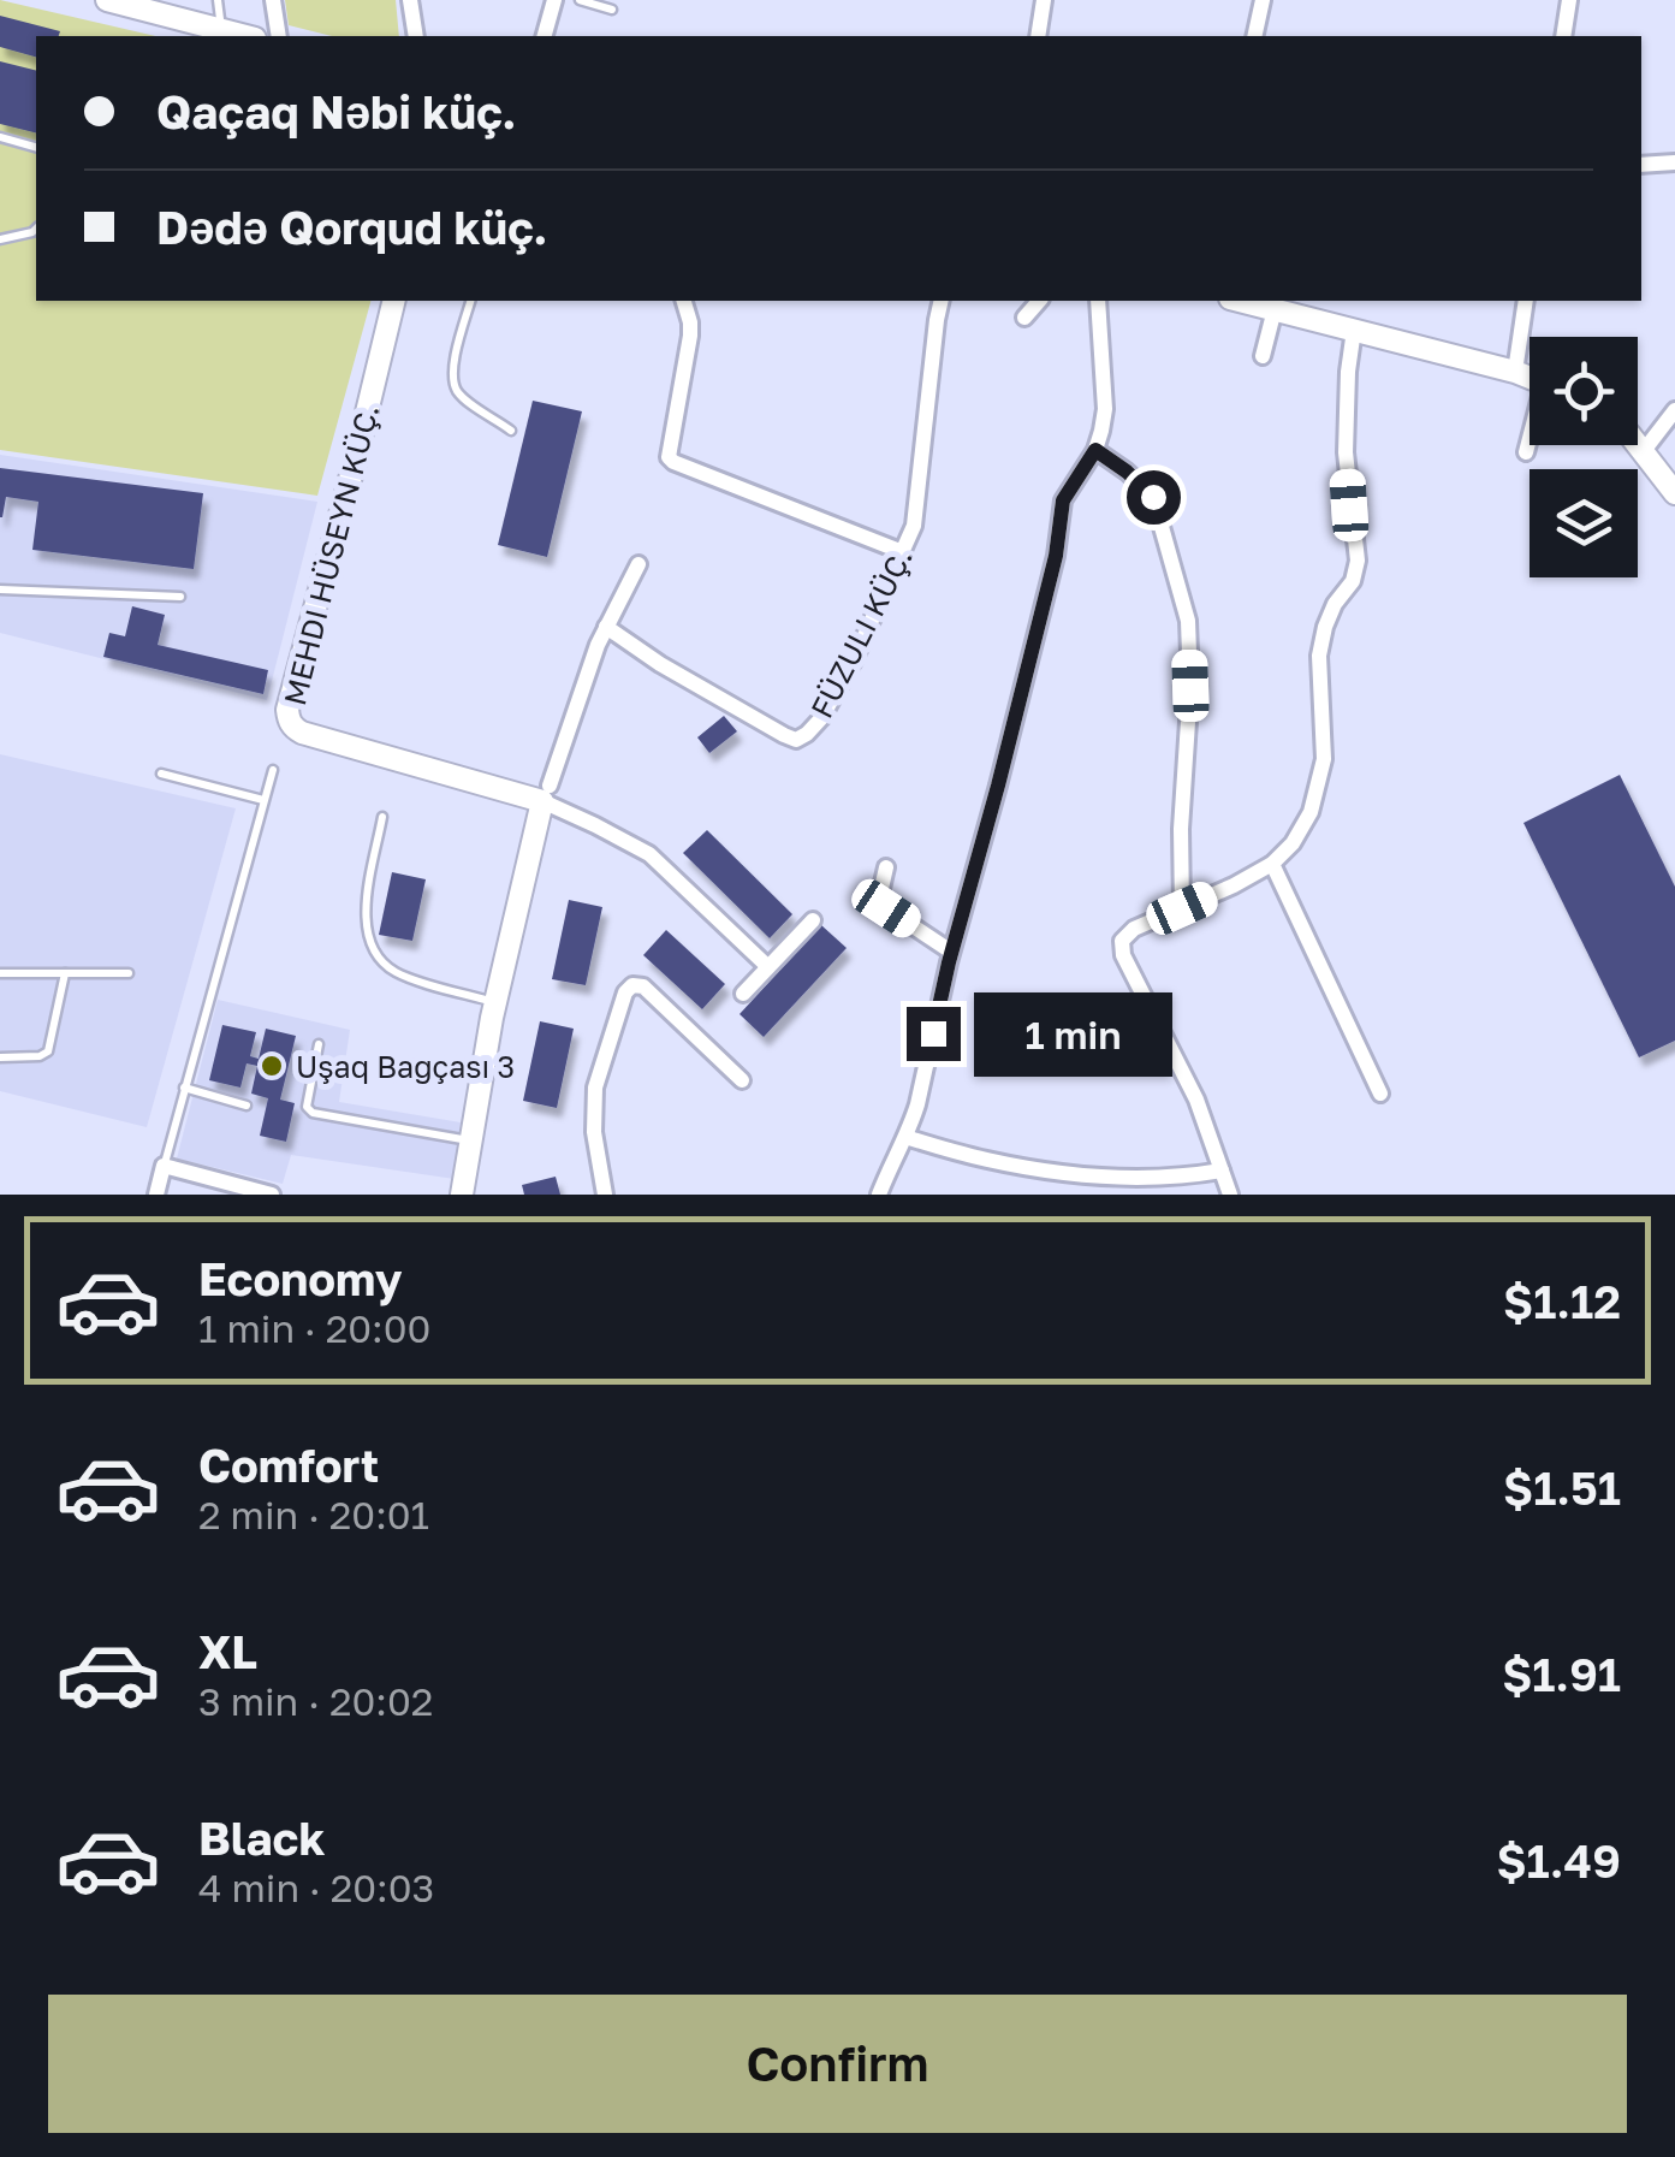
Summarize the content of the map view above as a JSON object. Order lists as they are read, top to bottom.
{
  "streets": {
    "street": ["MEHDI HÜSEYN KÜÇ.", "FÜZULI KÜÇ."]
  },
  "places": ["Uşaq Bağçası 3"],
  "page": {
    "banner": ["Qaçaq Nəbi küç.", "Dədə Qorqud küç."],
    "bubble": "1 min",
    "list": [
      {
        "name": "Economy",
        "note": "1 min · 20:00",
        "value": "$1.12"
      },
      {
        "name": "Comfort",
        "note": "2 min · 20:01",
        "value": "$1.51"
      },
      {
        "name": "XL",
        "note": "3 min · 20:02",
        "value": "$1.91"
      },
      {
        "name": "Black",
        "note": "4 min · 20:03",
        "value": "$1.49"
      }
    ],
    "buttons": "Confirm"
  }
}
